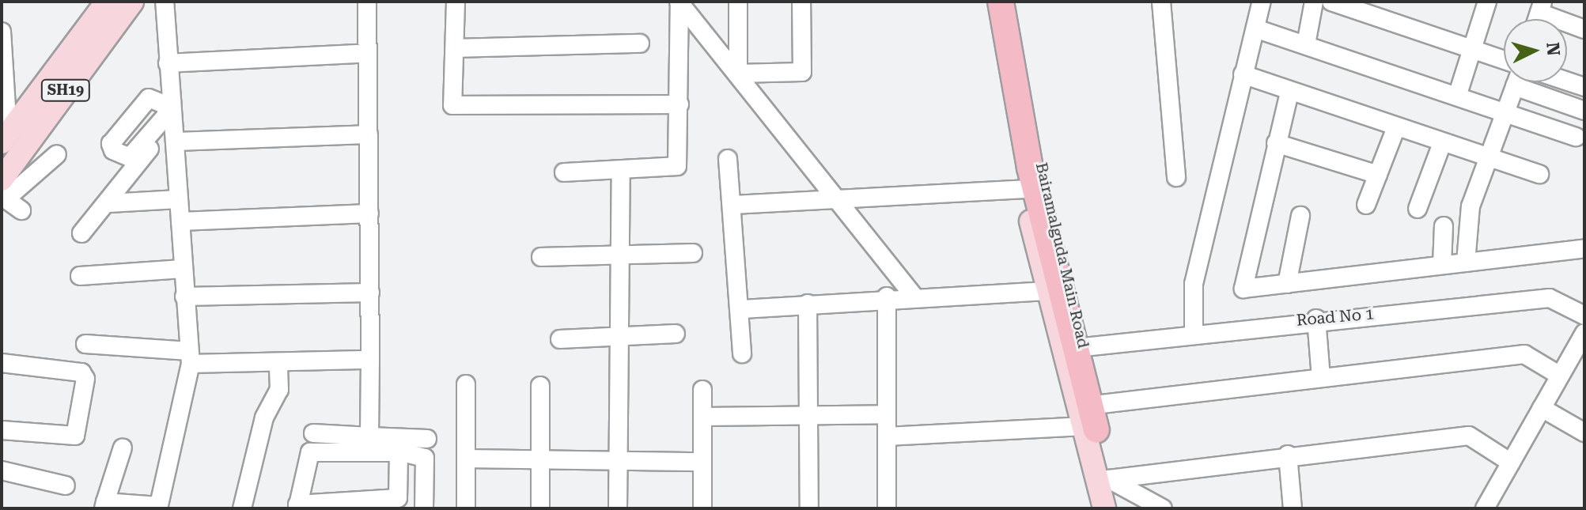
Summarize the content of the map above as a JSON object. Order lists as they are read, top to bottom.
{
  "streets": {
    "main road": ["SH19", "Bairamalguda Main Road"],
    "street": ["Road No 1"]
  },
  "crossings": [
    ["Bairamalguda Main Road", "Road No 1"]
  ],
  "north": "right"
}
